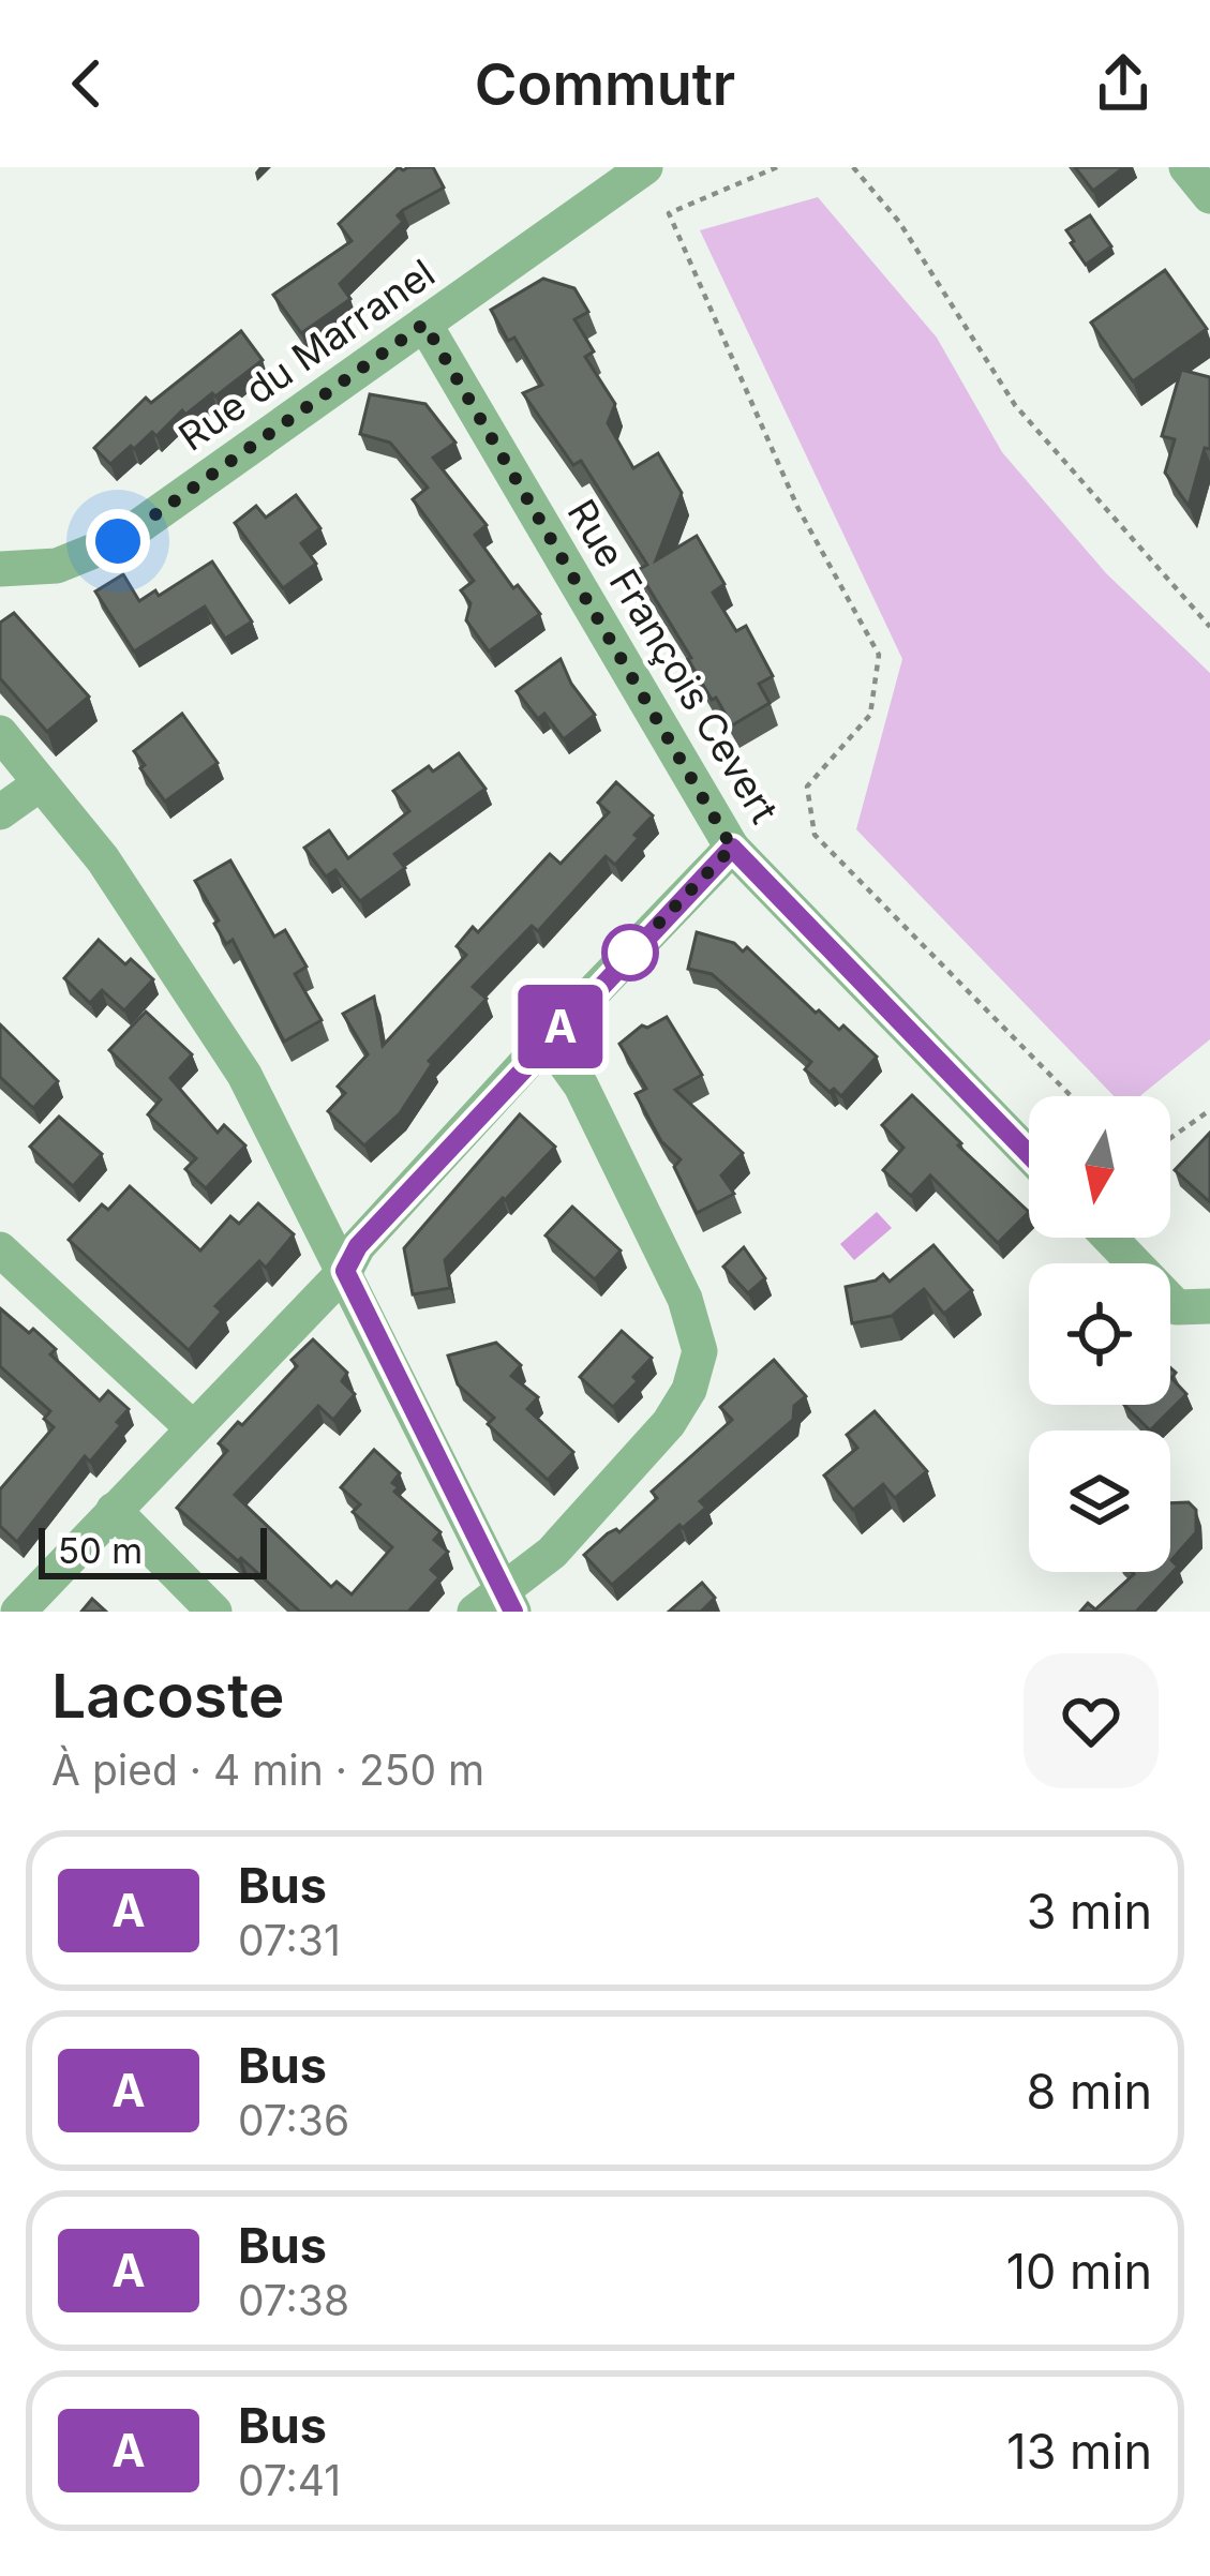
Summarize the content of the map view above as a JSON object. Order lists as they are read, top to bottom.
{
  "streets": {
    "street": ["Rue du Marranel", "Rue François Cevert"]
  },
  "crossings": [
    ["Rue du Marranel", "Rue François Cevert"]
  ],
  "lines": ["bus line A"],
  "scale_bar": "50 m",
  "north": "bottom",
  "page": {
    "header": "Commutr",
    "on_map": "A",
    "scale": "50 m",
    "heading": ["Lacoste", "À pied · 4 min · 250 m"],
    "list": [
      {
        "mark": "A",
        "name": "Bus",
        "note": "07:31",
        "value": "3 min"
      },
      {
        "mark": "A",
        "name": "Bus",
        "note": "07:36",
        "value": "8 min"
      },
      {
        "mark": "A",
        "name": "Bus",
        "note": "07:38",
        "value": "10 min"
      },
      {
        "mark": "A",
        "name": "Bus",
        "note": "07:41",
        "value": "13 min"
      }
    ]
  }
}
